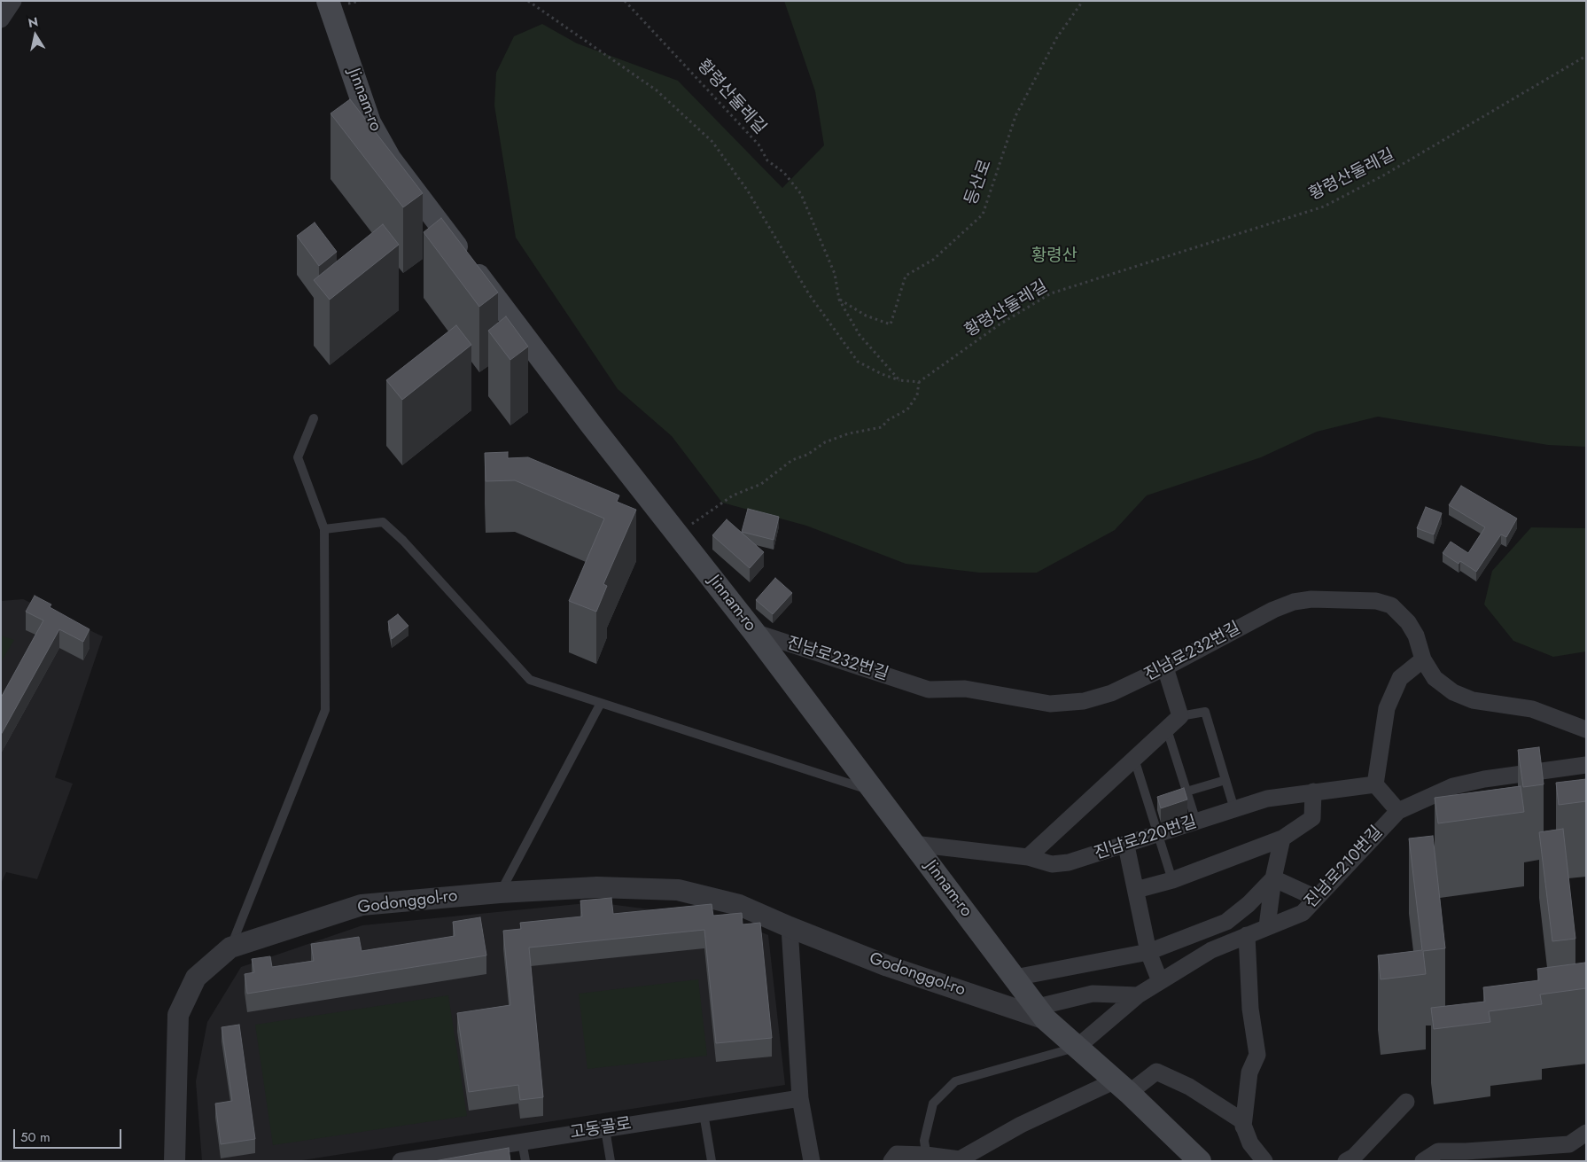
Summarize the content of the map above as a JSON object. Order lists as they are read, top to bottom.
{
  "streets": {
    "main road": ["Jinnam-ro"],
    "street": [
      "진남로232번길",
      "진남로220번길",
      "진남로210번길",
      "Godonggol-ro",
      "고동골로"
    ],
    "path": ["황령산둘레길", "등산로"]
  },
  "crossings": [
    ["황령산둘레길", "등산로"],
    ["Jinnam-ro", "진남로232번길"],
    ["Jinnam-ro", "진남로220번길"],
    ["Jinnam-ro", "진남로210번길"],
    ["Jinnam-ro", "Godonggol-ro"]
  ],
  "parks": ["황령산"],
  "scale_bar": "50 m",
  "north": "top"
}
